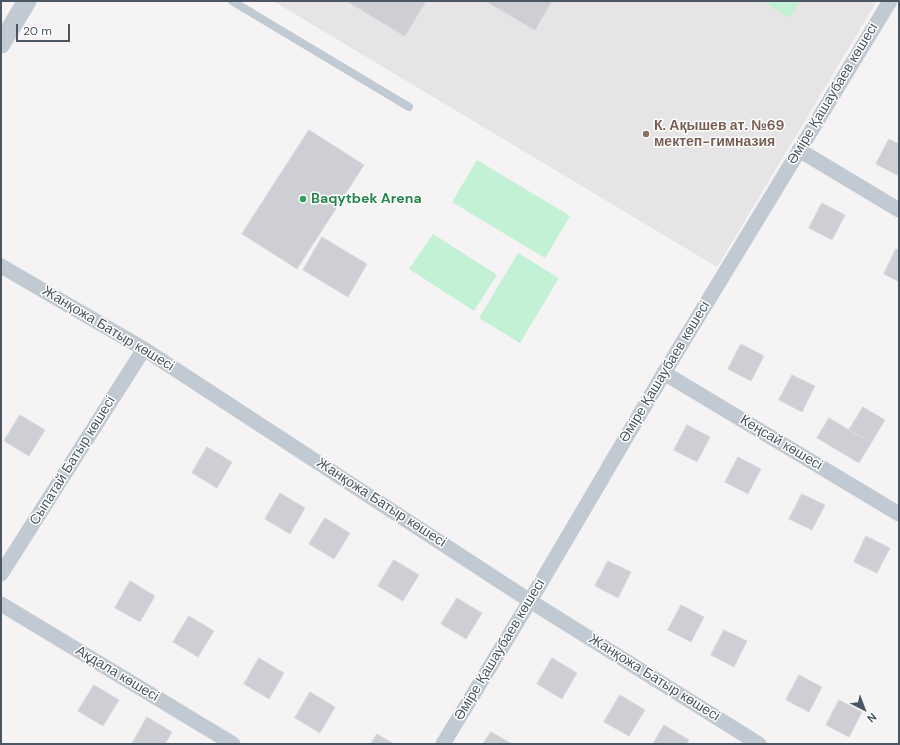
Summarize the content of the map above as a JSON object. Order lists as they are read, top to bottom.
{
  "streets": {
    "street": [
      "Әміре Қашаубаев көшесі",
      "Жанқожа Батыр көшесі",
      "Кеңсай көшесі",
      "Сыпатай Батыр көшесі",
      "Ақдала көшесі"
    ]
  },
  "crossings": [
    ["Әміре Қашаубаев көшесі", "Жанқожа Батыр көшесі"],
    ["Әміре Қашаубаев көшесі", "Кеңсай көшесі"],
    ["Жанқожа Батыр көшесі", "Сыпатай Батыр көшесі"]
  ],
  "places": ["К. Ақышев ат. №69 мектеп-гимназия", "Baqytbek Arena"],
  "scale_bar": "20 m",
  "north": "bottom right"
}
